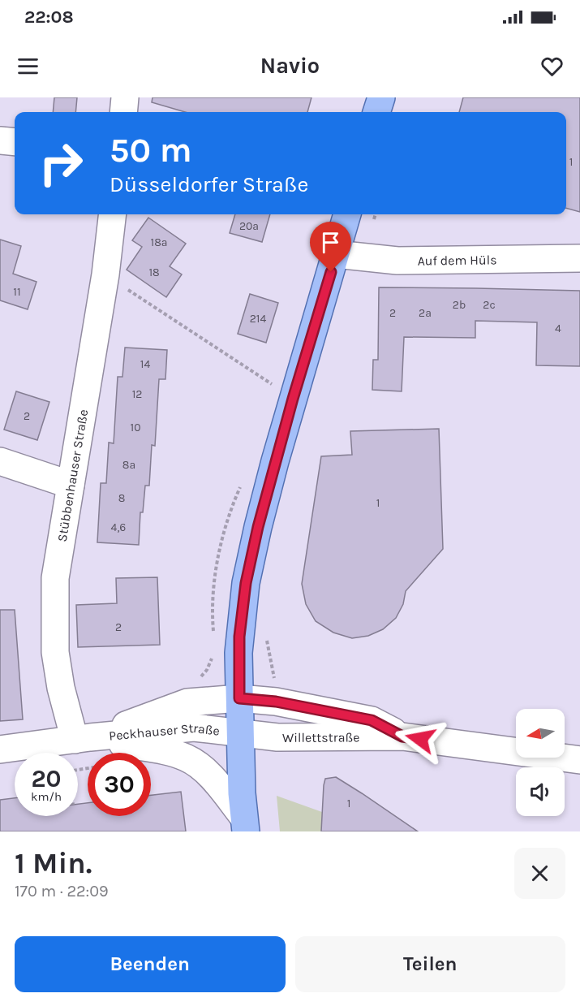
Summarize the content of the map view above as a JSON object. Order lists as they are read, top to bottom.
{
  "streets": {
    "street": [
      "Auf dem Hüls",
      "Stübbenhauser Straße",
      "Peckhauser Straße",
      "Willettstraße"
    ]
  },
  "crossings": [
    ["Stübbenhauser Straße", "Peckhauser Straße"],
    ["Peckhauser Straße", "Willettstraße"]
  ],
  "house_numbers": [
    "1",
    "20a",
    "18a",
    "18",
    "11",
    "2b",
    "2c",
    "2",
    "2a",
    "214",
    "4",
    "14",
    "12",
    "2",
    "10",
    "8a",
    "8",
    "1",
    "4,6",
    "2",
    "1"
  ],
  "north": "left",
  "page": {
    "status": "22:08",
    "header": "Navio",
    "turn": ["50 m", "Düsseldorfer Straße"],
    "speed": "20 km/h",
    "limit": "30",
    "heading": ["1 Min.", "170 m · 22:09"],
    "buttons": ["Beenden", "Teilen"]
  }
}
